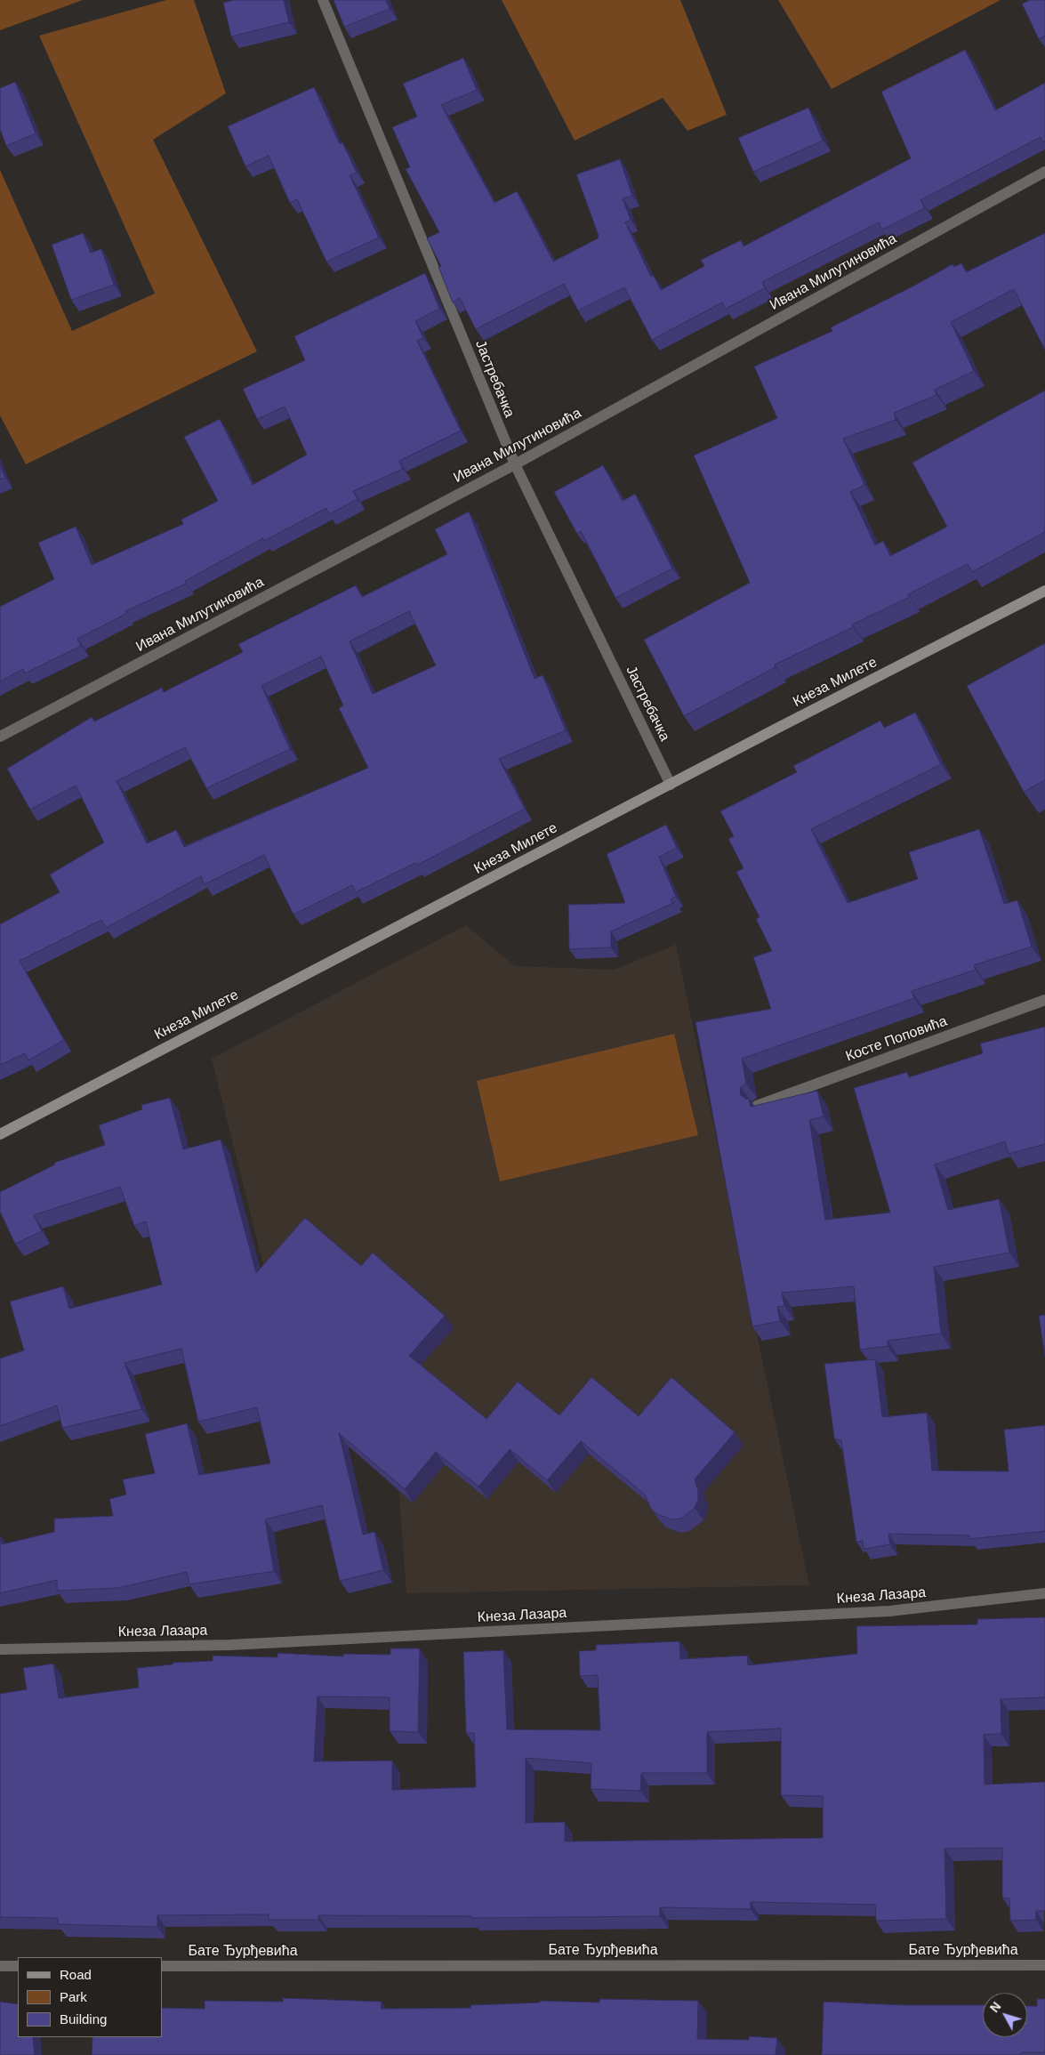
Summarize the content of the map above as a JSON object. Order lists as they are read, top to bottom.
{
  "streets": {
    "main road": ["Кнеза Милете"],
    "street": [
      "Ивана Милутиновића",
      "Јастребачка",
      "Косте Поповића",
      "Кнеза Лазара",
      "Бате Ђурђевића"
    ]
  },
  "crossings": [
    ["Ивана Милутиновића", "Јастребачка"],
    ["Јастребачка", "Кнеза Милете"]
  ],
  "legend": ["Road", "Park", "Building"],
  "north": "top left"
}
